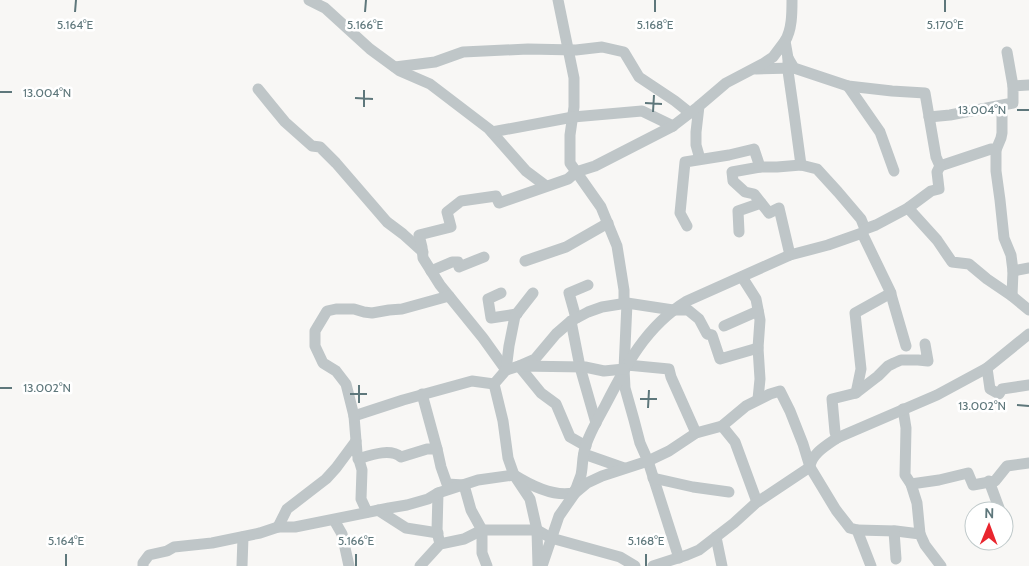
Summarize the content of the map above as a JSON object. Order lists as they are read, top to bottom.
{
  "north": "top",
  "coordinates": [
    "5.164°E",
    "5.166°E",
    "5.168°E",
    "5.170°E",
    "13.004°N",
    "13.002°N"
  ]
}
